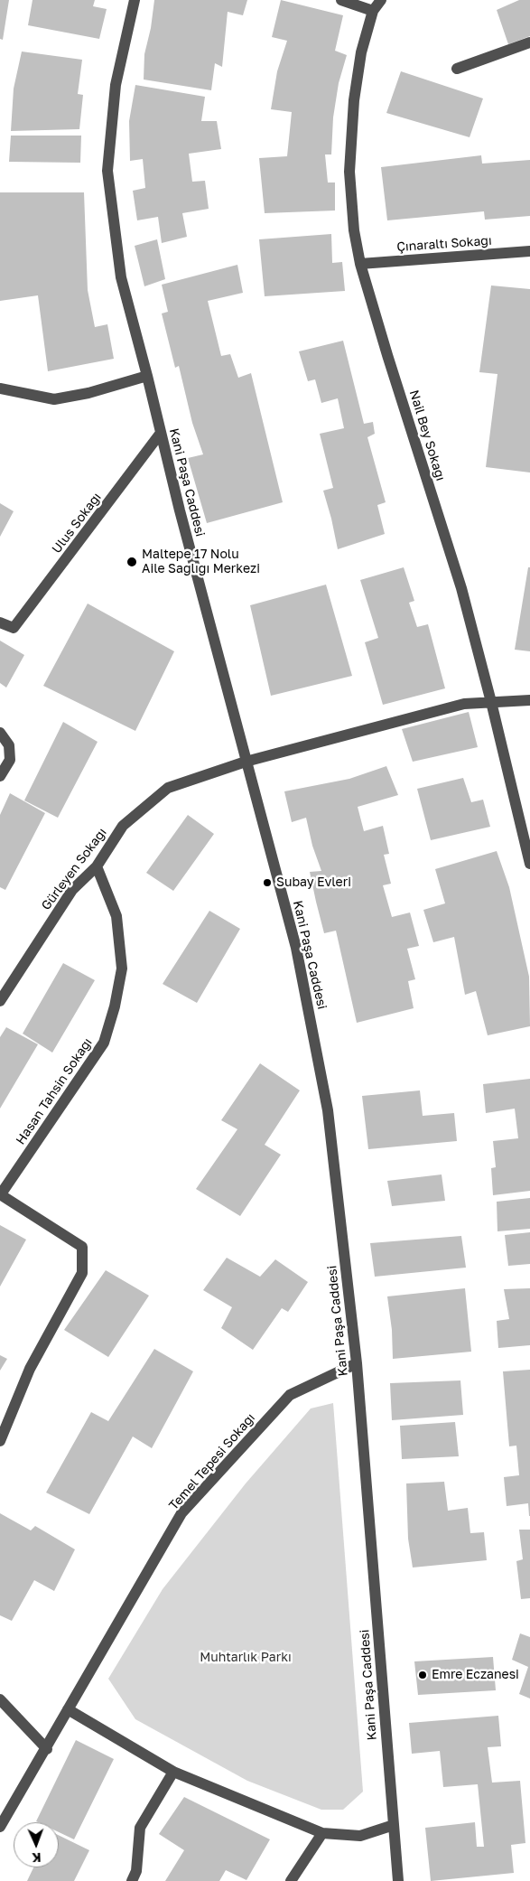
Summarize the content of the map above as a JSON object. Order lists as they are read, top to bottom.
{
  "streets": {
    "street": [
      "Çınaraltı Sokağı",
      "Nail Bey Sokağı",
      "Kani Paşa Caddesi",
      "Ulus Sokağı",
      "Gürleyen Sokağı",
      "Hasan Tahsin Sokağı",
      "Temel Tepesi Sokağı"
    ]
  },
  "crossings": [
    ["Çınaraltı Sokağı", "Nail Bey Sokağı"],
    ["Kani Paşa Caddesi", "Ulus Sokağı"],
    ["Kani Paşa Caddesi", "Gürleyen Sokağı"],
    ["Kani Paşa Caddesi", "Temel Tepesi Sokağı"],
    ["Gürleyen Sokağı", "Hasan Tahsin Sokağı"]
  ],
  "parks": ["Muhtarlık Parkı"],
  "places": ["Maltepe 17 Nolu Aile Sağlığı Merkezi", "Subay Evleri", "Emre Eczanesi"],
  "north": "bottom"
}
